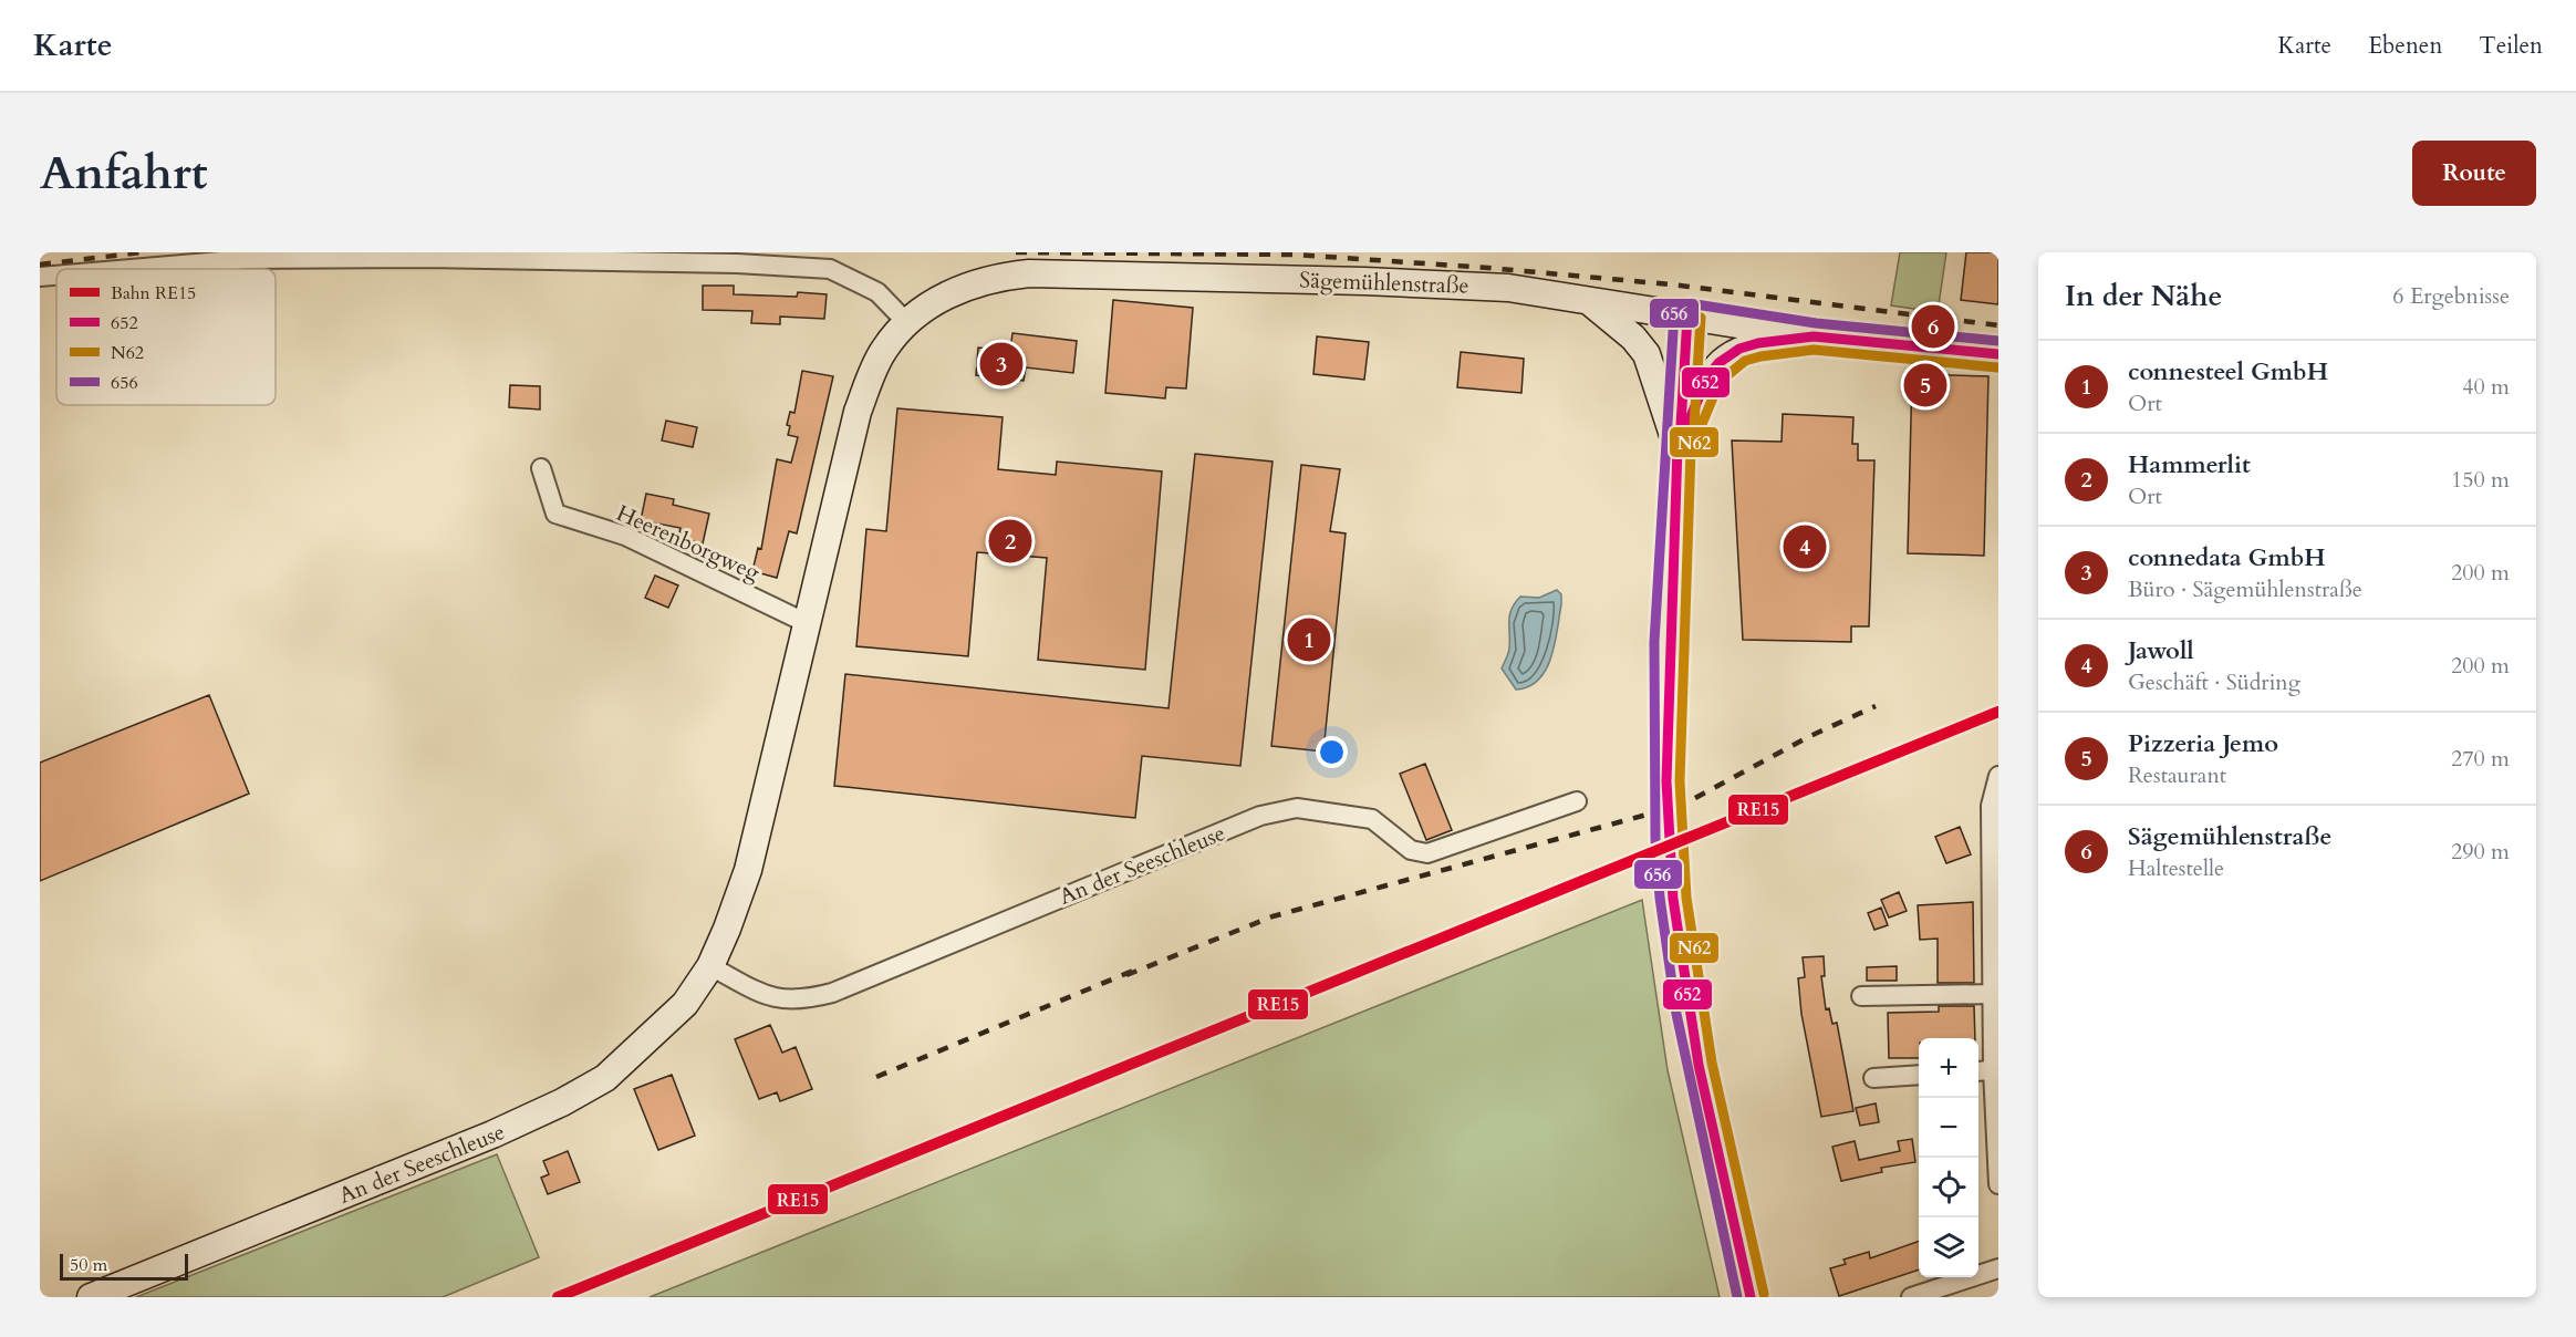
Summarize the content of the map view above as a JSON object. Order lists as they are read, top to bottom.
{
  "streets": {
    "street": ["Sägemühlenstraße", "Heerenborgweg", "An der Seeschleuse"]
  },
  "crossings": [
    ["Sägemühlenstraße", "An der Seeschleuse"],
    ["Heerenborgweg", "An der Seeschleuse"]
  ],
  "lines": [
    "transit line 656",
    "transit line 652",
    "transit line N62",
    "rail line RE15"
  ],
  "legend": [
    "Bahn RE15",
    "652",
    "N62",
    "656"
  ],
  "scale_bar": "50 m",
  "page": {
    "header": "Karte",
    "nav": ["Karte", "Ebenen", "Teilen"],
    "buttons": "Route",
    "title": "Anfahrt",
    "heading": ["In der Nähe", "6 Ergebnisse"],
    "pins": [
      "6",
      "3",
      "5",
      "2",
      "4",
      "1"
    ],
    "list": [
      {
        "mark": "1",
        "name": "connesteel GmbH",
        "note": "Ort",
        "value": "40 m"
      },
      {
        "mark": "2",
        "name": "Hammerlit",
        "note": "Ort",
        "value": "150 m"
      },
      {
        "mark": "3",
        "name": "connedata GmbH",
        "note": "Büro · Sägemühlenstraße",
        "value": "200 m"
      },
      {
        "mark": "4",
        "name": "Jawoll",
        "note": "Geschäft · Südring",
        "value": "200 m"
      },
      {
        "mark": "5",
        "name": "Pizzeria Jemo",
        "note": "Restaurant",
        "value": "270 m"
      },
      {
        "mark": "6",
        "name": "Sägemühlenstraße",
        "note": "Haltestelle",
        "value": "290 m"
      }
    ],
    "map_buttons": ["+", "−"],
    "scale": "50 m"
  }
}
